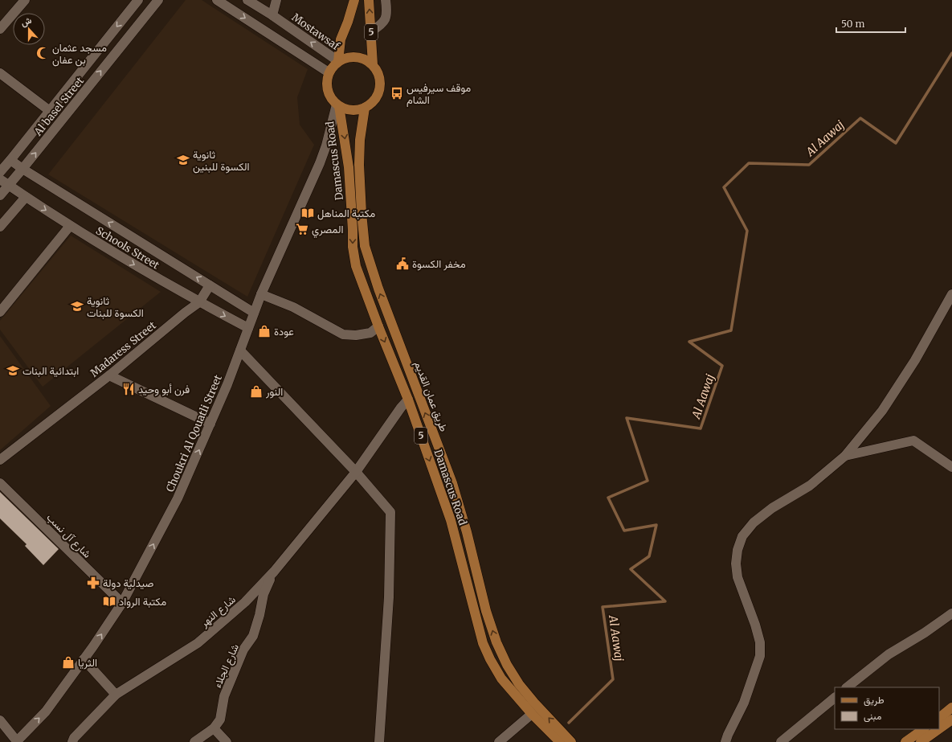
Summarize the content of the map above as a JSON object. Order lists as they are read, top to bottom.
{
  "streets": {
    "main road": ["5", "Damascus Road", "طريق عمان القديم"],
    "street": [
      "Mostawsaf",
      "Al basel Street",
      "Schools Street",
      "Madaress Street",
      "Choukri Al Qouatli Street",
      "شارع آل نسب",
      "شارع النهر",
      "شارع الجلاء"
    ]
  },
  "crossings": [
    ["Mostawsaf", "5"],
    ["Mostawsaf", "Damascus Road"],
    ["Mostawsaf", "طريق عمان القديم"],
    ["Mostawsaf", "Choukri Al Qouatli Street"],
    ["5", "Damascus Road"],
    ["5", "طريق عمان القديم"],
    ["5", "Choukri Al Qouatli Street"],
    ["Al basel Street", "Schools Street"],
    ["Damascus Road", "طريق عمان القديم"],
    ["Damascus Road", "Choukri Al Qouatli Street"],
    ["Damascus Road", "شارع النهر"],
    ["Schools Street", "Madaress Street"],
    ["Schools Street", "Choukri Al Qouatli Street"],
    ["طريق عمان القديم", "Choukri Al Qouatli Street"],
    ["Choukri Al Qouatli Street", "شارع آل نسب"],
    ["شارع النهر", "شارع الجلاء"]
  ],
  "one_way": ["Damascus Road", "طريق عمان القديم", "Choukri Al Qouatli Street"],
  "water": ["Al Aawaj"],
  "places": {
    "mosque": ["مسجد عثمان بن عفان"],
    "bus stop": ["موقف سيرفيس الشام"],
    "school or university": ["ثانوية الكسوة للبنين", "ثانوية الكسوة للبنات", "ابتدائية البنات"],
    "library": ["مكتبة المناهل", "مكتبة الرواد"],
    "supermarket": ["المصري"],
    "public building": ["مخفر الكسوة"],
    "shop": ["عودة", "النور", "الثريا"],
    "restaurant": ["فرن أبو وحيد"],
    "pharmacy": ["صيدلية دولة"]
  },
  "legend": ["طريق", "مبنى"],
  "scale_bar": "50 m",
  "north": "top"
}
